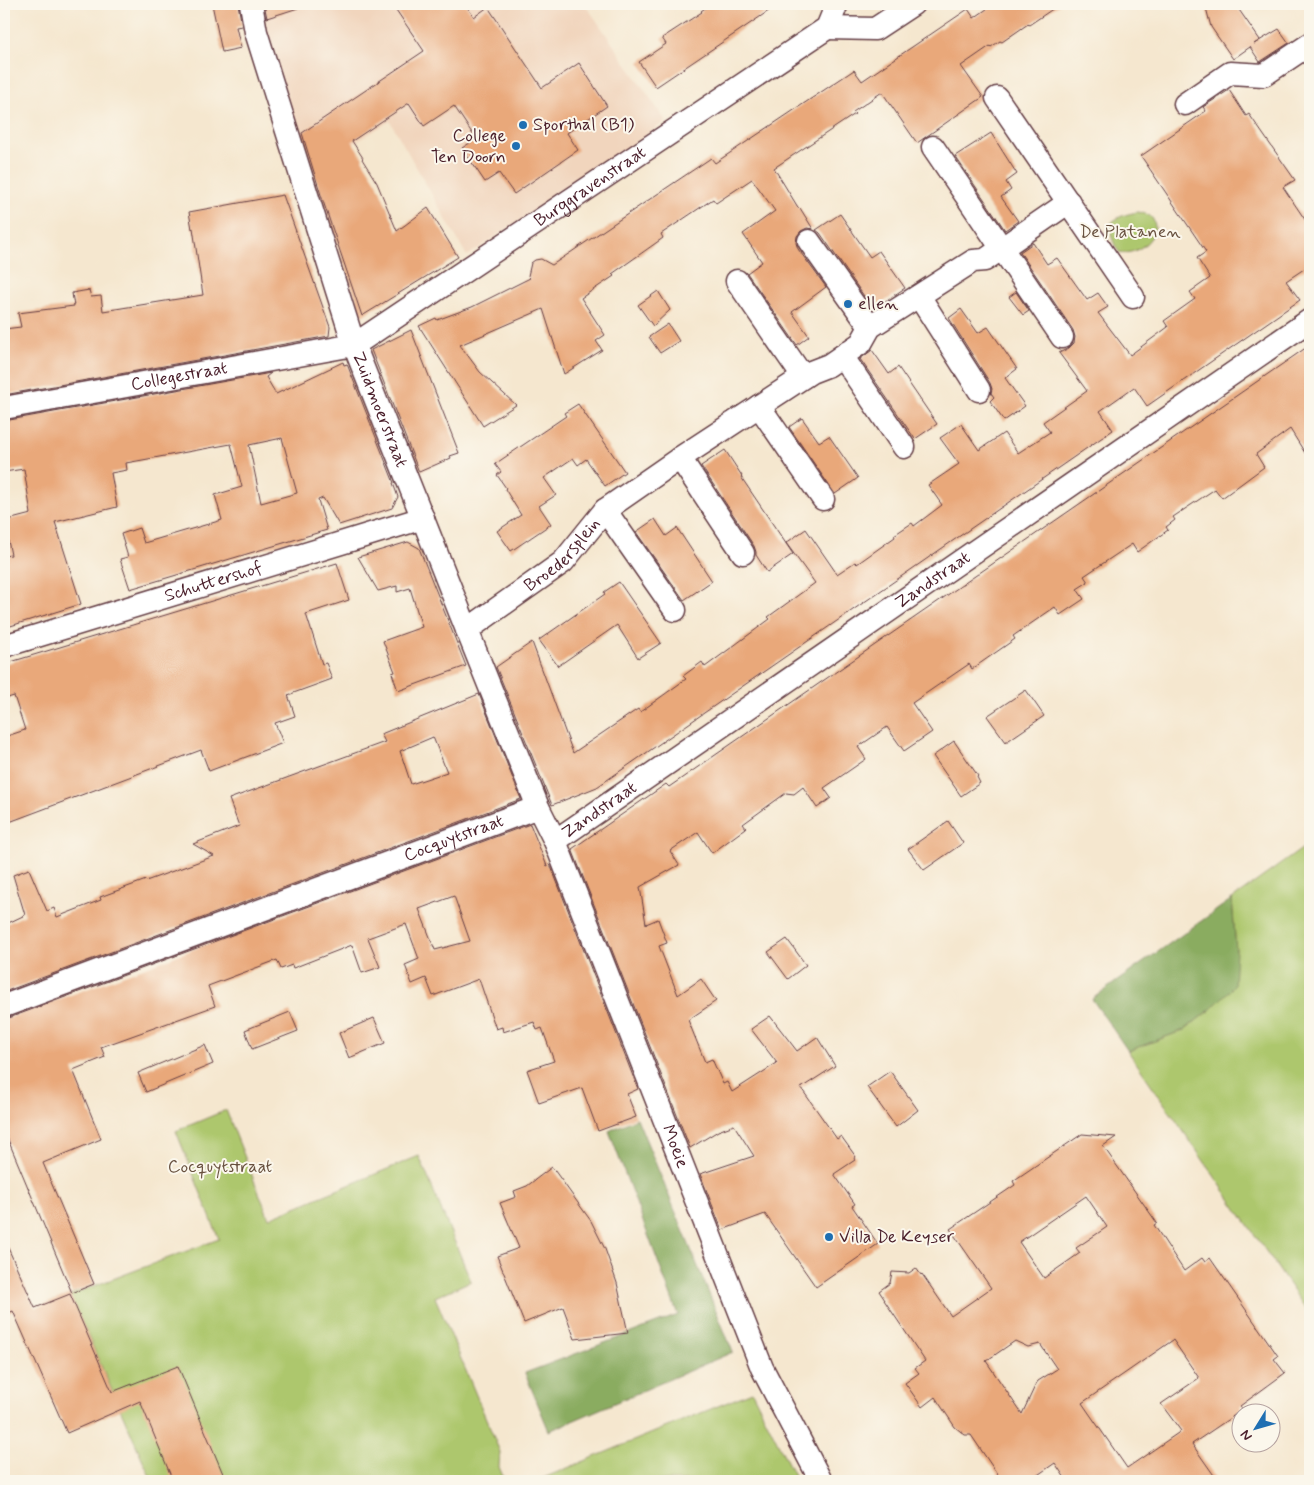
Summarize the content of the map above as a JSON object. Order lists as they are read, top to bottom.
{
  "streets": {
    "street": [
      "Burggravenstraat",
      "Collegestraat",
      "Zuidmoerstraat",
      "Broedersplein",
      "Zandstraat",
      "Schuttershof",
      "Cocquytstraat",
      "Moeie"
    ]
  },
  "crossings": [
    ["Burggravenstraat", "Collegestraat"],
    ["Burggravenstraat", "Zuidmoerstraat"],
    ["Collegestraat", "Zuidmoerstraat"],
    ["Zuidmoerstraat", "Broedersplein"],
    ["Zuidmoerstraat", "Schuttershof"],
    ["Zuidmoerstraat", "Cocquytstraat"],
    ["Zuidmoerstraat", "Moeie"],
    ["Zandstraat", "Moeie"],
    ["Cocquytstraat", "Moeie"]
  ],
  "parks": ["De Platanen", "Cocquytstraat"],
  "places": [
    "Sporthal (B1)",
    "College Ten Doorn",
    "ellen",
    "Villa De Keyser"
  ],
  "north": "bottom left"
}
